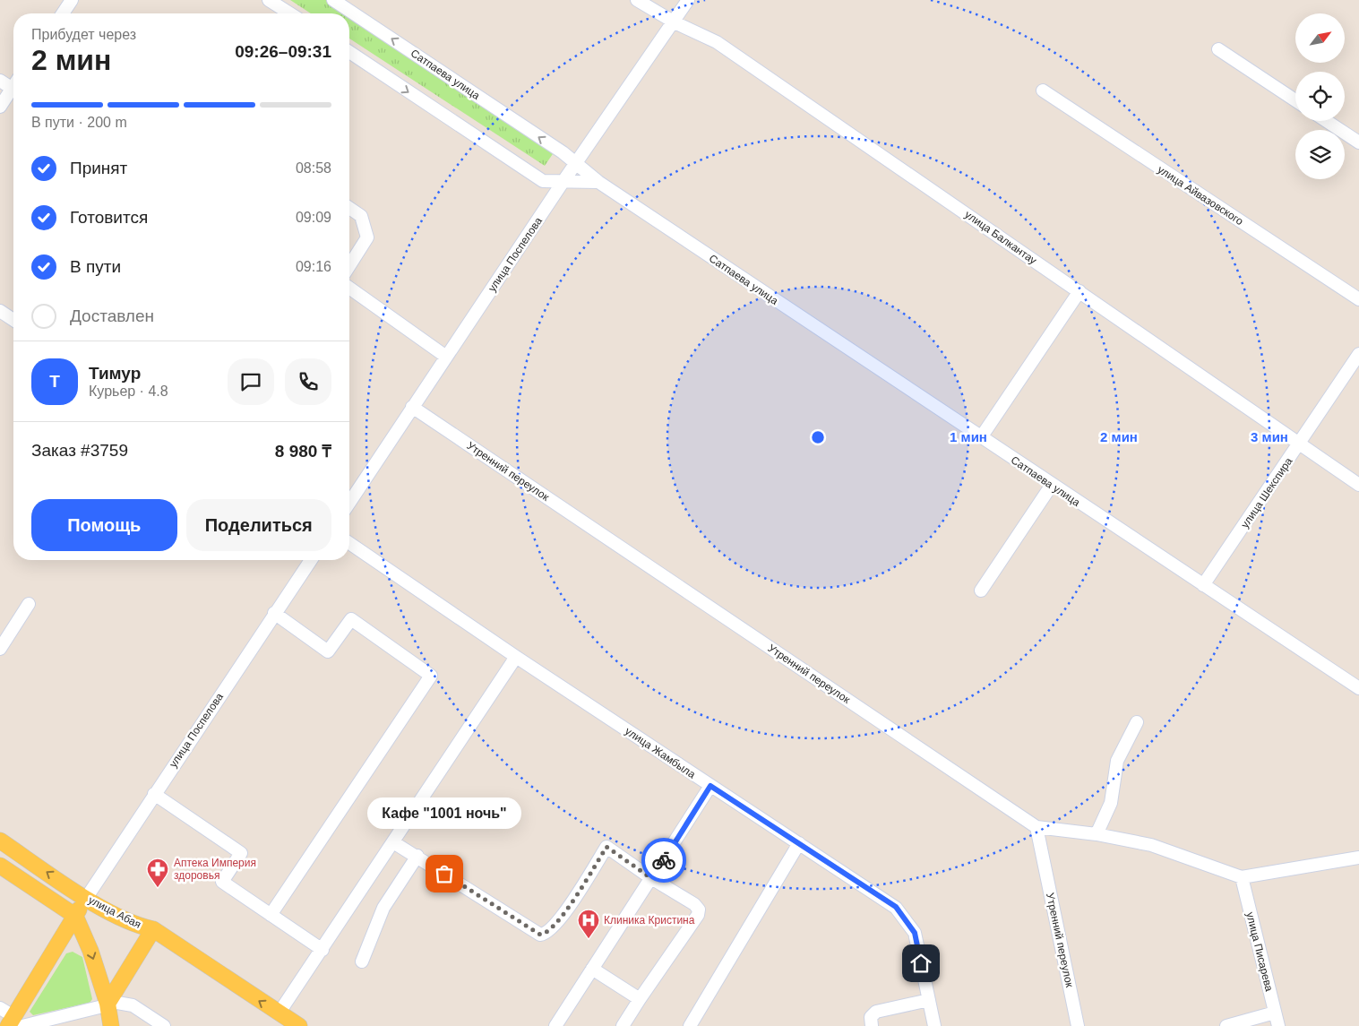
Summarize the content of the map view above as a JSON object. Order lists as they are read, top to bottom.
{
  "streets": {
    "main road": ["улица Абая"],
    "street": [
      "Сатпаева улица",
      "улица Айвазовского",
      "улица Балкантау",
      "улица Поспелова",
      "Утренний переулок",
      "улица Шекспира",
      "улица Жамбыла",
      "улица Писарева"
    ]
  },
  "crossings": [
    ["Сатпаева улица", "улица Поспелова"],
    ["Сатпаева улица", "улица Шекспира"],
    ["улица Балкантау", "улица Поспелова"],
    ["улица Балкантау", "улица Шекспира"],
    ["улица Поспелова", "Утренний переулок"],
    ["улица Поспелова", "улица Абая"]
  ],
  "places": {
    "other": ["Кафе \"1001 ночь\""],
    "pharmacy": ["Аптека Империя здоровья"],
    "hospital": ["Клиника Кристина"]
  },
  "north": "top right",
  "page": {
    "heading": ["2 мин", "Прибудет через", "09:26–09:31"],
    "panel": [
      "Тимур",
      "Курьер · 4.8",
      "Заказ #3759",
      "8 980 ₸"
    ],
    "bar": "В пути · 200 m",
    "list": [
      ["Принят", "08:58"],
      ["Готовится", "09:09"],
      ["В пути", "09:16"],
      "Доставлен"
    ],
    "round": "Т",
    "buttons": ["Помощь", "Поделиться"],
    "bubble": "Кафе \"1001 ночь\""
  },
  "rings": ["1 мин", "2 мин", "3 мин"]
}
